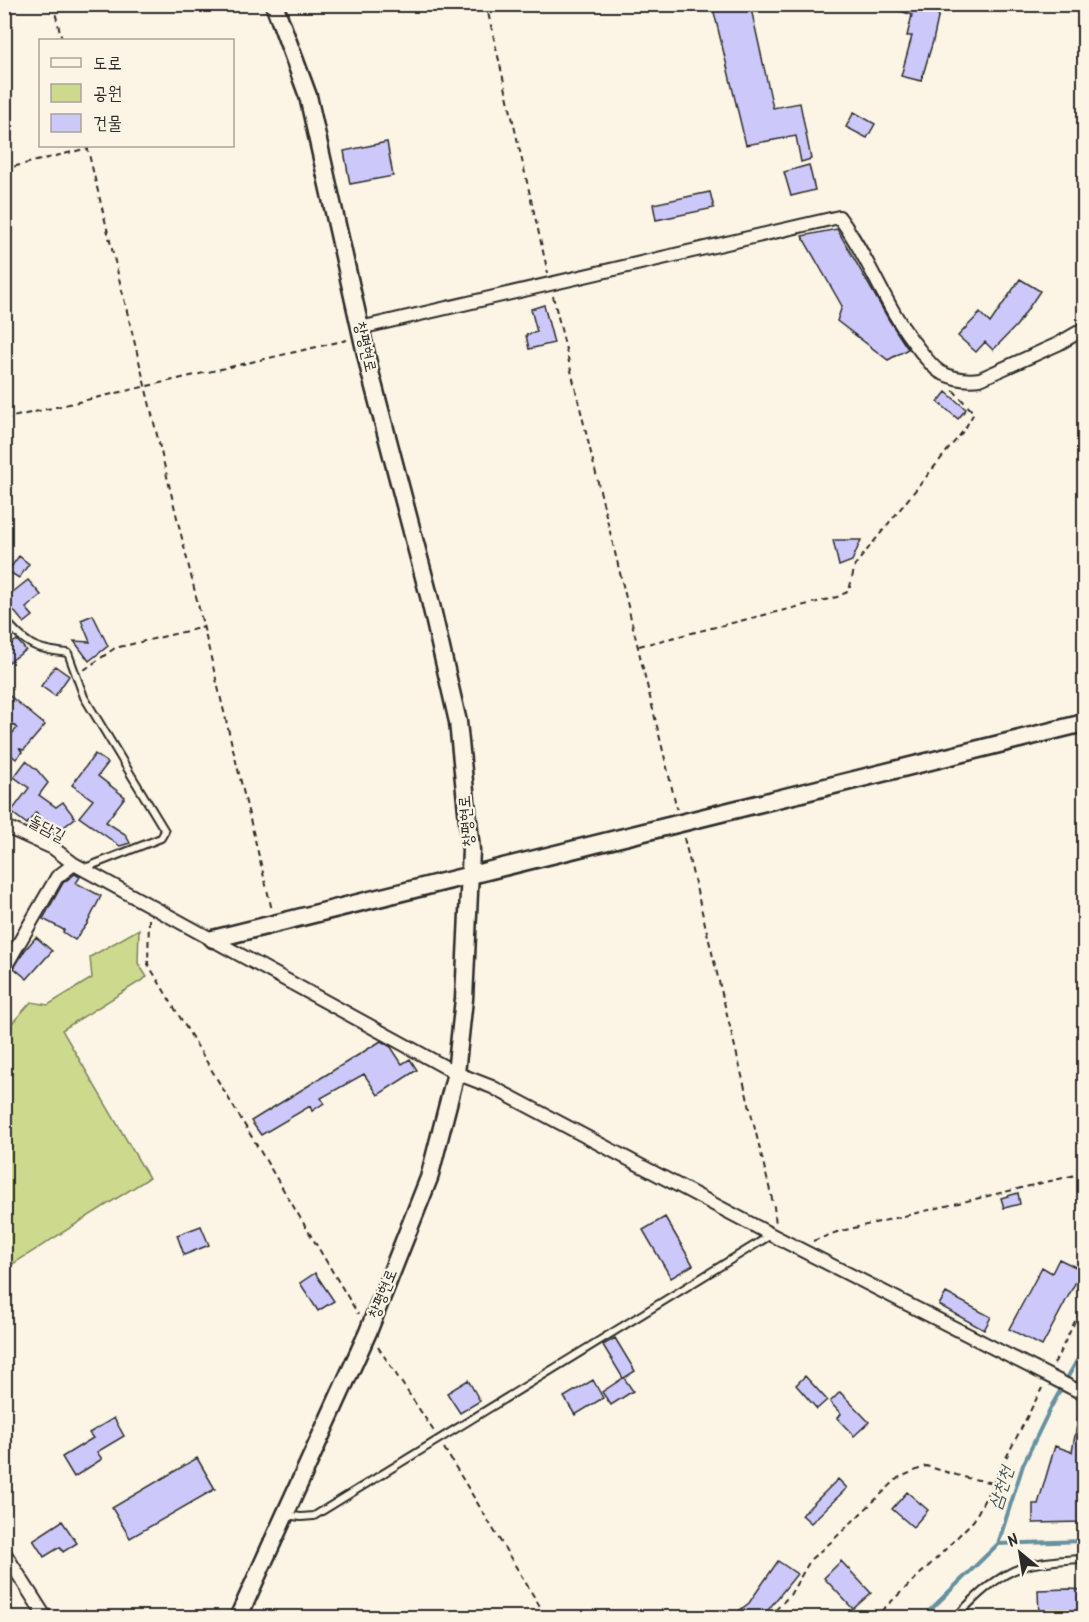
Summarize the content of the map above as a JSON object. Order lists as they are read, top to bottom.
{
  "streets": {
    "main road": ["창평현로"],
    "street": ["돌담길"]
  },
  "crossings": [
    ["창평현로", "돌담길"]
  ],
  "water": ["삼천천"],
  "legend": ["도로", "공원", "건물"],
  "north": "top left"
}
